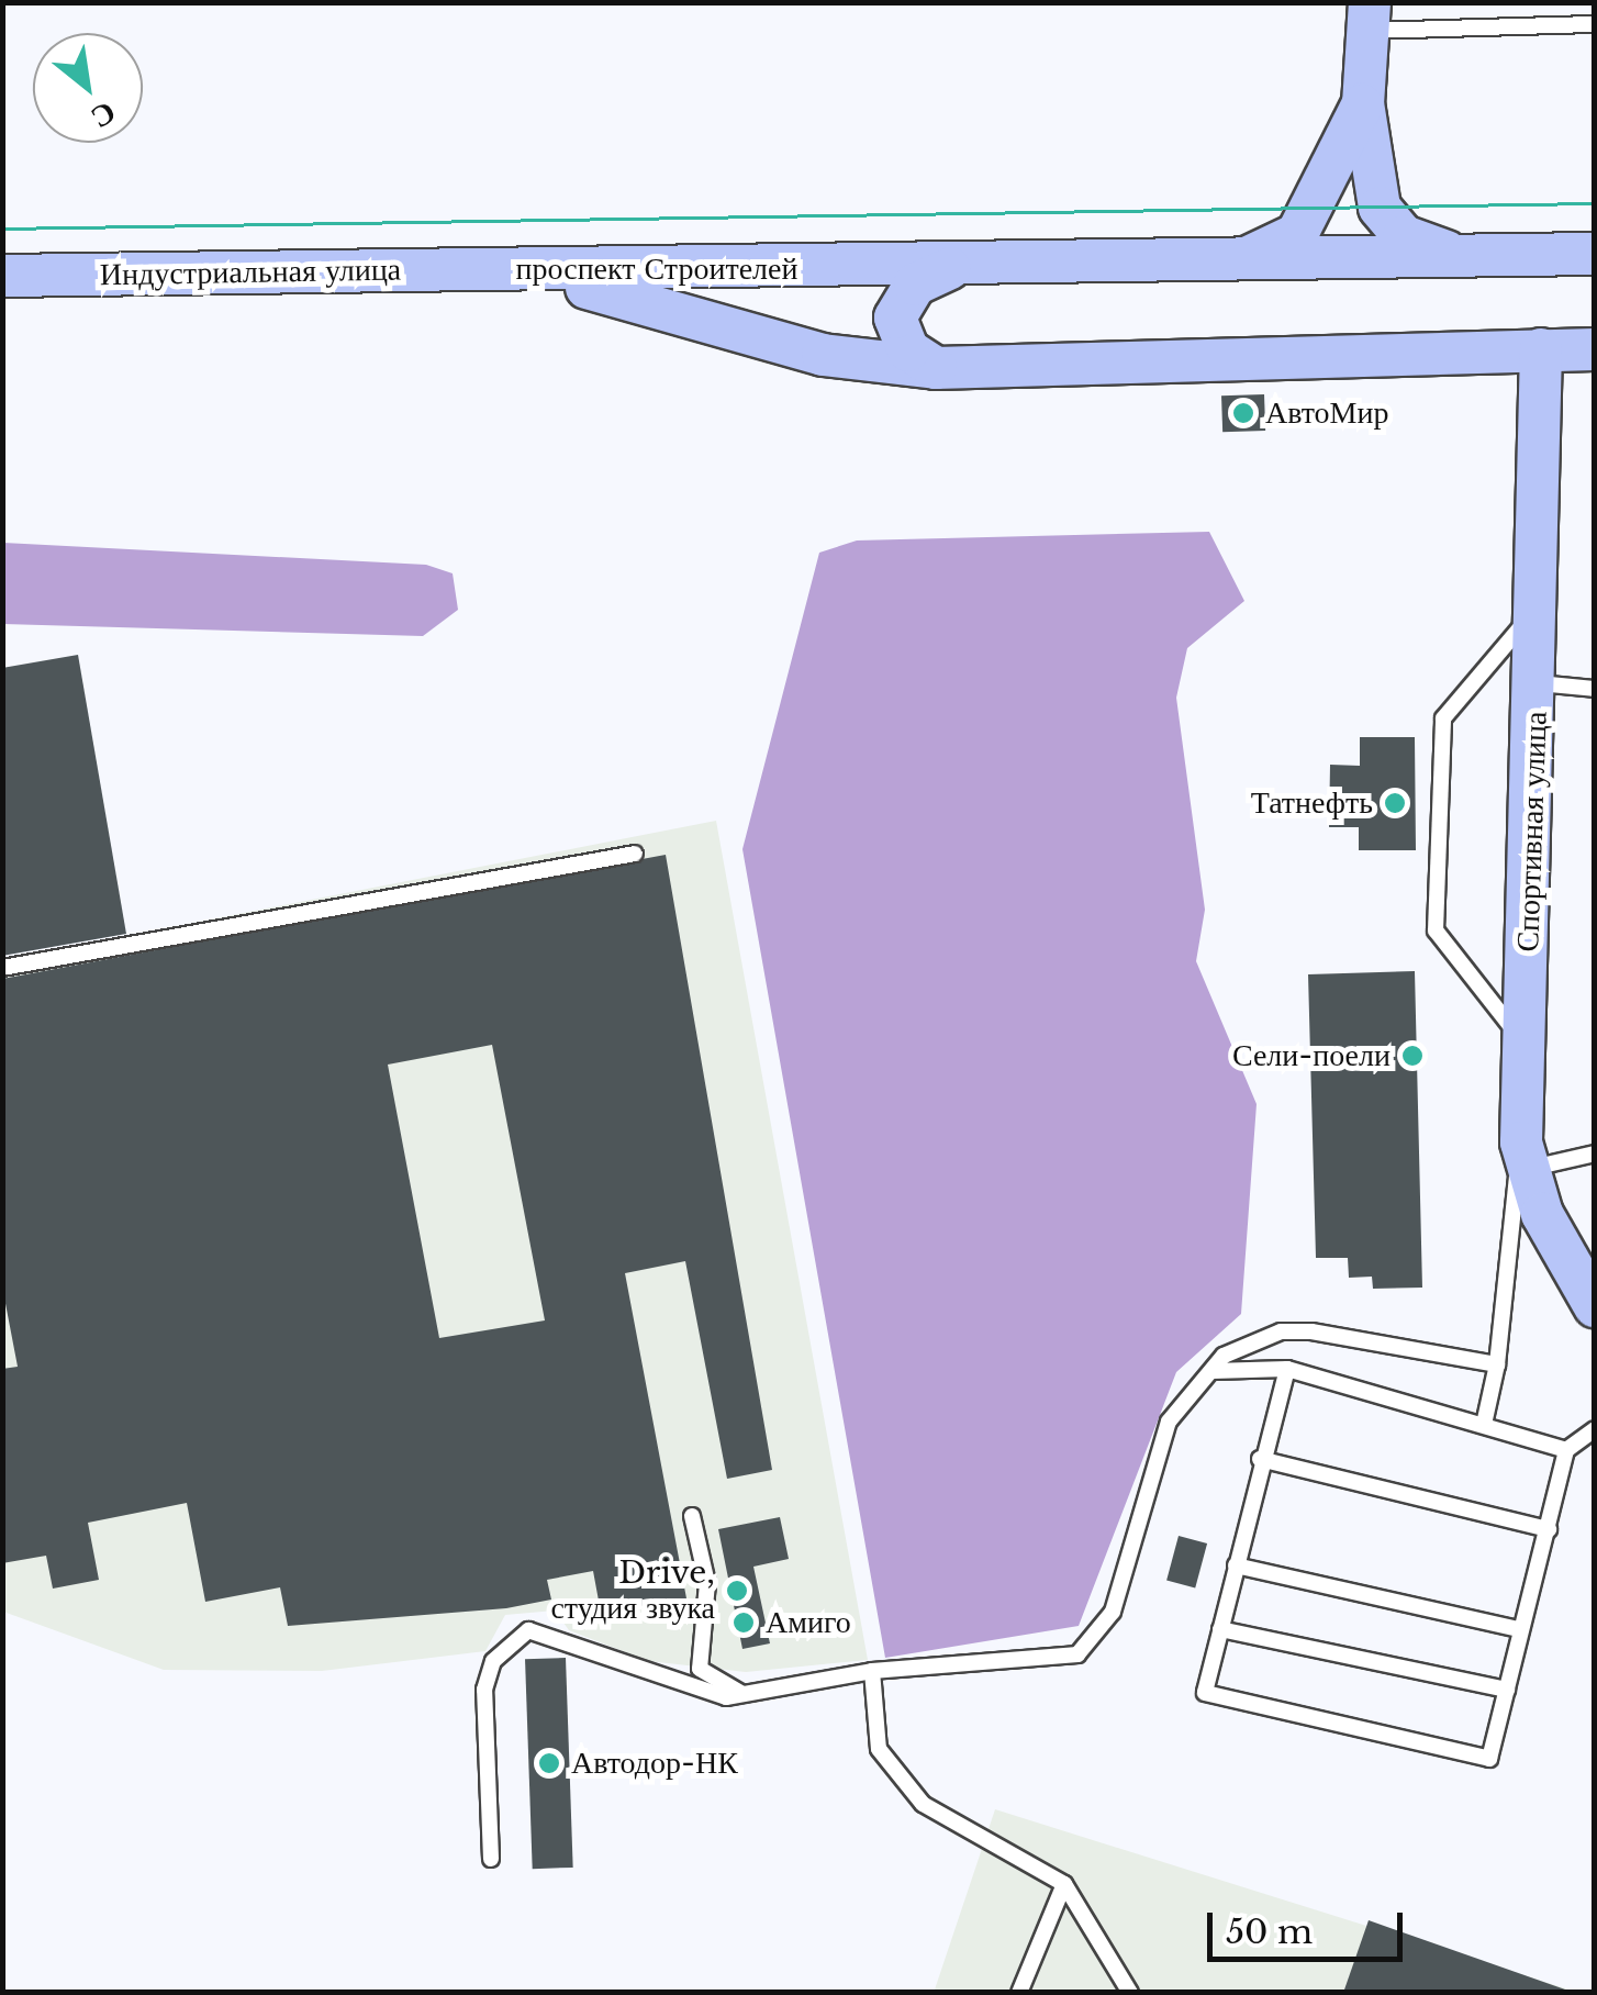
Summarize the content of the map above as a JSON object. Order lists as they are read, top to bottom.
{
  "streets": {
    "main road": ["проспект Строителей", "Индустриальная улица", "Спортивная улица"]
  },
  "crossings": [
    ["проспект Строителей", "Индустриальная улица"],
    ["проспект Строителей", "Спортивная улица"]
  ],
  "places": [
    "АвтоМир",
    "Татнефть",
    "Сели-поели",
    "Drive, студия звука",
    "Амиго",
    "Автодор-НК"
  ],
  "scale_bar": "50 m",
  "north": "bottom right"
}
